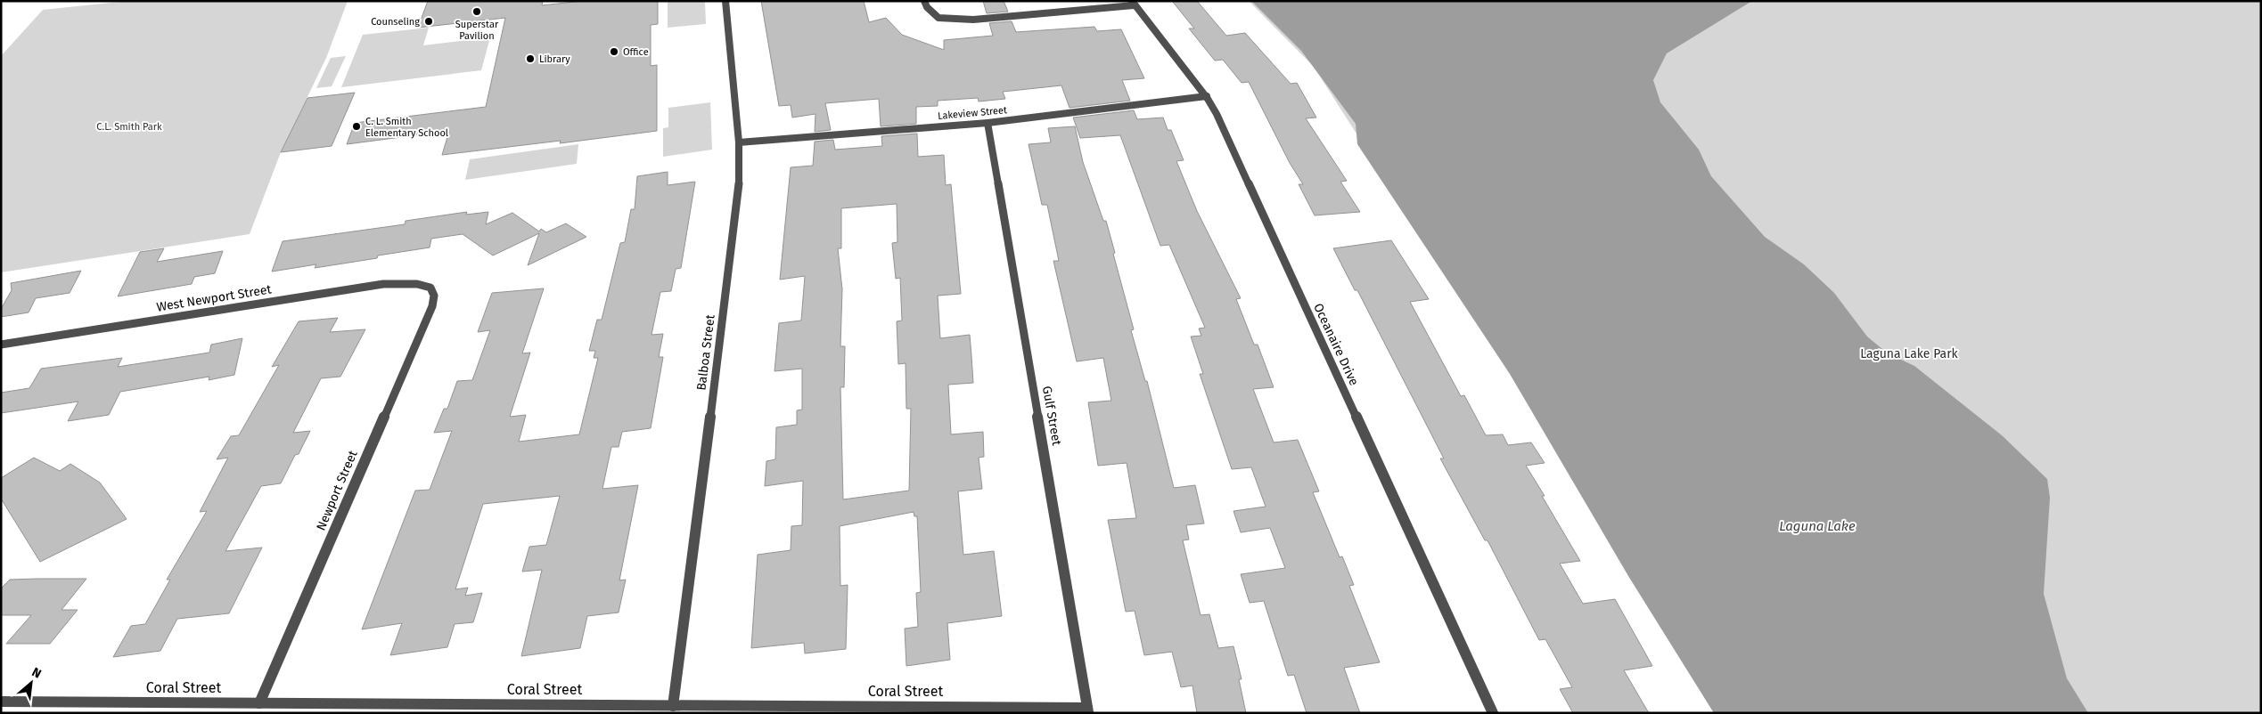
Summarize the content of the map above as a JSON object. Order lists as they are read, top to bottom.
{
  "streets": {
    "street": [
      "Lakeview Street",
      "West Newport Street",
      "Oceanaire Drive",
      "Balboa Street",
      "Gulf Street",
      "Newport Street",
      "Coral Street"
    ]
  },
  "crossings": [
    ["Lakeview Street", "Oceanaire Drive"],
    ["Lakeview Street", "Balboa Street"],
    ["Lakeview Street", "Gulf Street"],
    ["West Newport Street", "Newport Street"],
    ["Balboa Street", "Coral Street"],
    ["Gulf Street", "Coral Street"],
    ["Newport Street", "Coral Street"]
  ],
  "water": ["Laguna Lake"],
  "parks": ["C.L. Smith Park", "Laguna Lake Park"],
  "places": [
    "Superstar Pavilion",
    "Counseling",
    "Office",
    "Library",
    "C. L. Smith Elementary School"
  ],
  "north": "top right"
}
